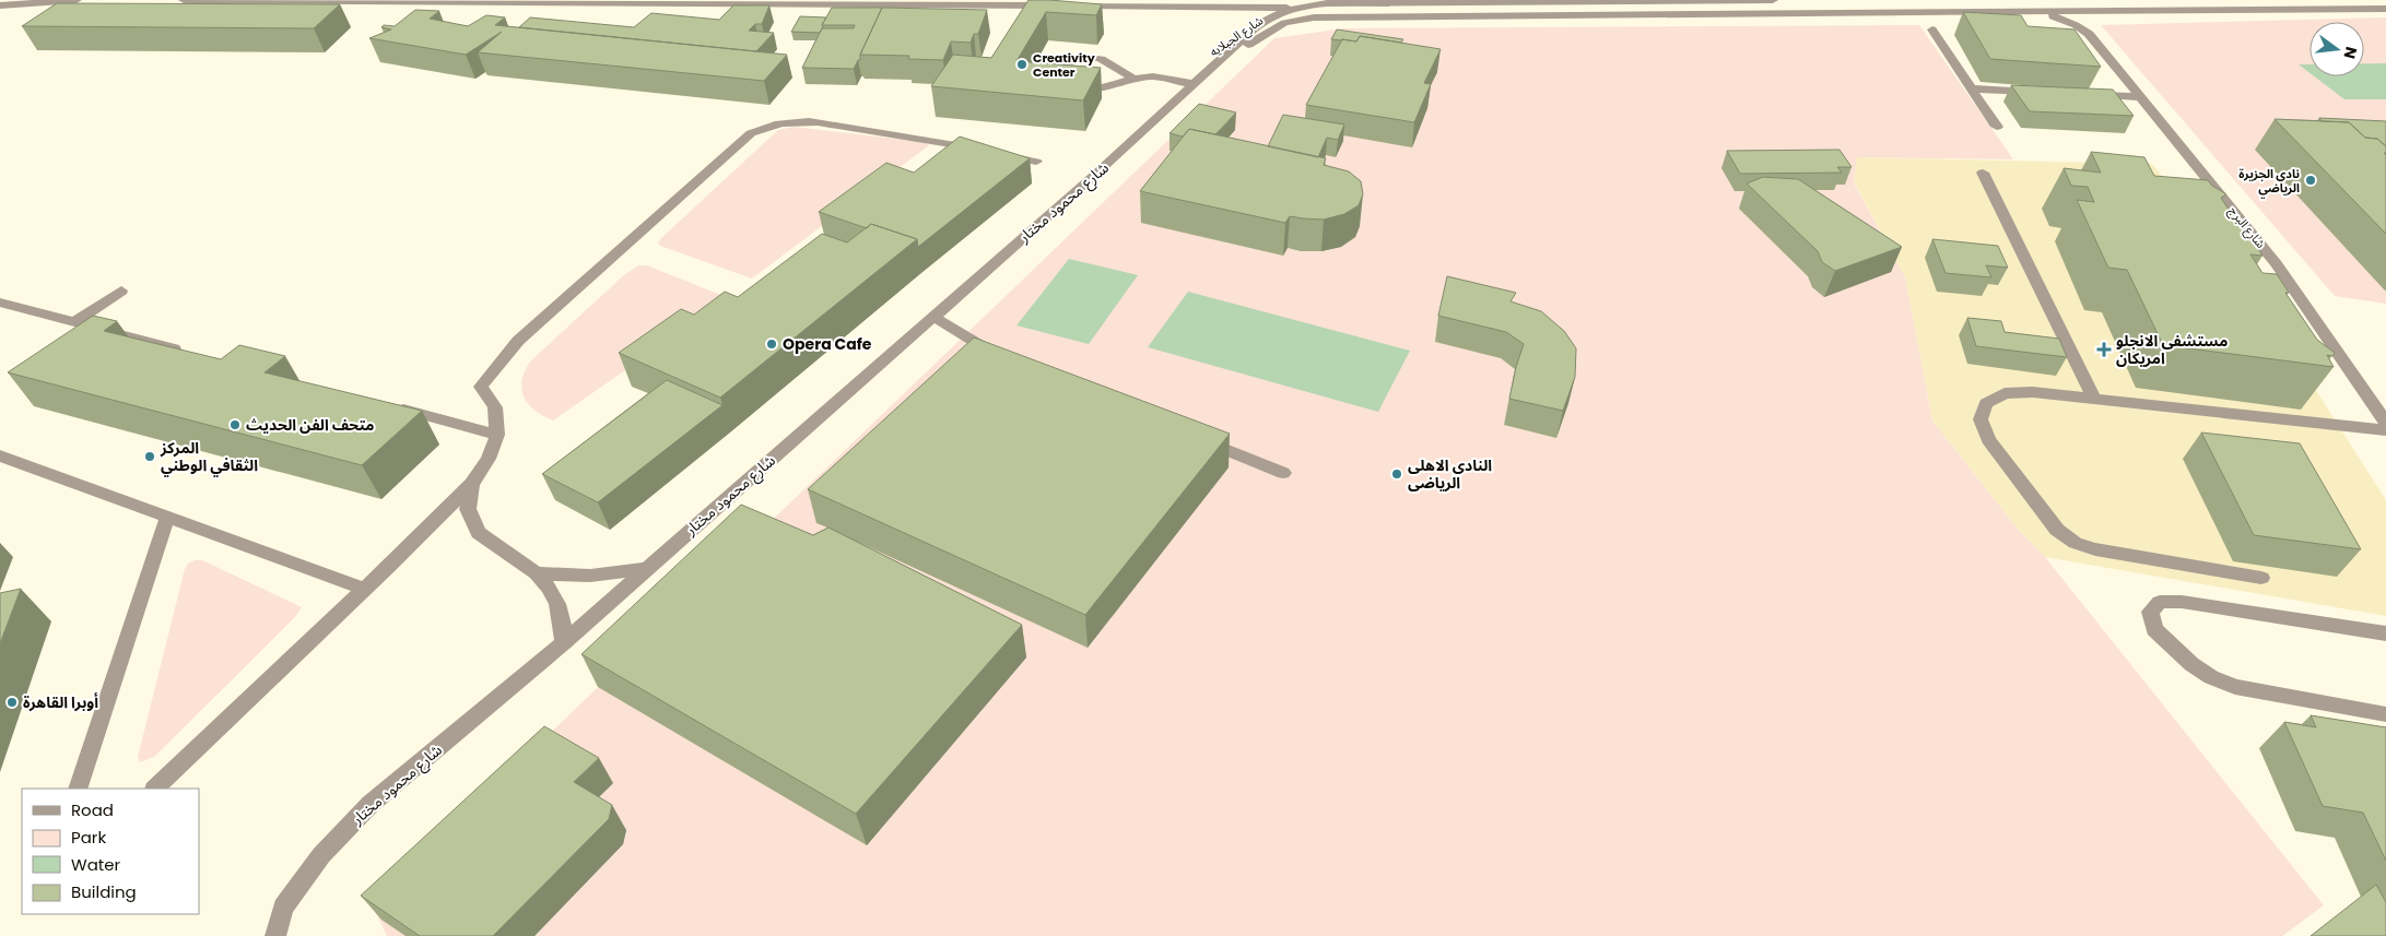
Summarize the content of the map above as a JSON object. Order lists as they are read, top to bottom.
{
  "streets": {
    "street": ["شارع الجبلايه", "شارع محمود مختار", "شارع البرج"]
  },
  "crossings": [
    ["شارع الجبلايه", "شارع محمود مختار"],
    ["شارع الجبلايه", "شارع البرج"]
  ],
  "places": {
    "other": [
      "Creativity Center",
      "نادي الجزيرة الرياضي",
      "Opera Cafe",
      "متحف الفن الحديث",
      "المركز الثقافي الوطني",
      "النادى الاهلى الرياضى",
      "أوبرا القاهرة"
    ],
    "health": ["مستشفى الانجلو امريكان"]
  },
  "legend": [
    "Road",
    "Park",
    "Water",
    "Building"
  ],
  "north": "right"
}
